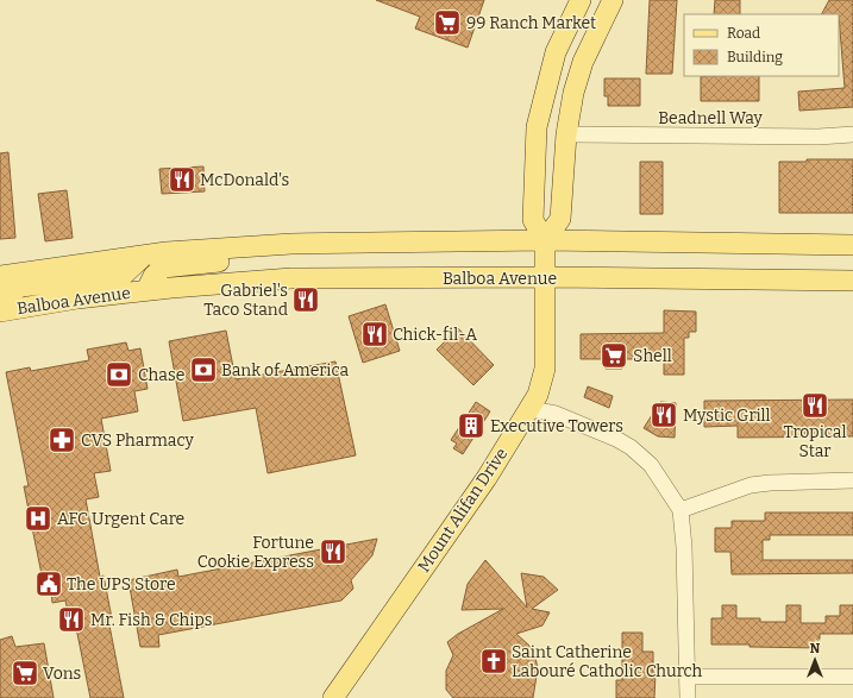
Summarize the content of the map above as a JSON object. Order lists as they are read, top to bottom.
{
  "streets": {
    "main road": ["Balboa Avenue", "Mount Alifan Drive"],
    "street": ["Beadnell Way"]
  },
  "crossings": [
    ["Balboa Avenue", "Mount Alifan Drive"]
  ],
  "places": {
    "supermarket": ["99 Ranch Market", "Shell", "Vons"],
    "restaurant": [
      "McDonald's",
      "Gabriel's Taco Stand",
      "Chick-fil-A",
      "Tropical Star",
      "Mystic Grill",
      "Fortune Cookie Express",
      "Mr. Fish & Chips"
    ],
    "bank": ["Bank of America", "Chase"],
    "building": ["Executive Towers"],
    "pharmacy": ["CVS Pharmacy"],
    "hospital": ["AFC Urgent Care"],
    "public building": ["The UPS Store"],
    "church": ["Saint Catherine Labouré Catholic Church"]
  },
  "legend": ["Road", "Building"],
  "north": "top"
}
